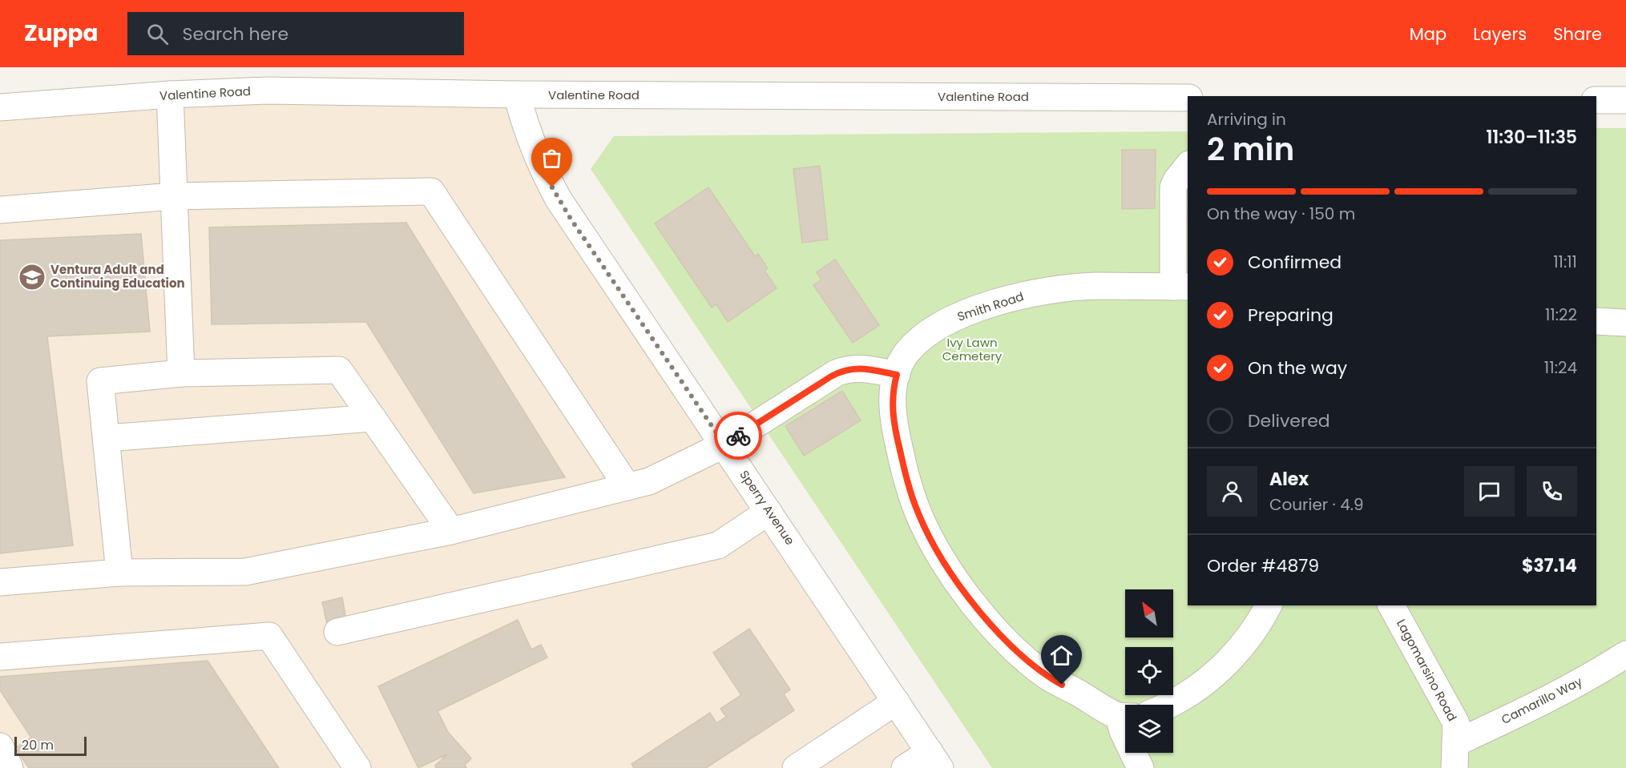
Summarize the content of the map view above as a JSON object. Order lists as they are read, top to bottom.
{
  "streets": {
    "street": [
      "Valentine Road",
      "Smith Road",
      "Sperry Avenue",
      "Lagomarsino Road",
      "Camarillo Way"
    ]
  },
  "crossings": [
    ["Valentine Road", "Sperry Avenue"],
    ["Lagomarsino Road", "Camarillo Way"]
  ],
  "parks": ["Ivy Lawn Cemetery"],
  "places": {
    "school or university": ["Ventura Adult and Continuing Education"]
  },
  "scale_bar": "20 m",
  "north": "top left",
  "page": {
    "header": "Zuppa",
    "search": "Search here",
    "nav": ["Map", "Layers", "Share"],
    "heading": ["2 min", "Arriving in", "11:30–11:35"],
    "panel": [
      "Alex",
      "Courier · 4.9",
      "Order #4879",
      "$37.14"
    ],
    "bar": "On the way · 150 m",
    "list": [
      ["Confirmed", "11:11"],
      ["Preparing", "11:22"],
      ["On the way", "11:24"],
      "Delivered"
    ],
    "scale": "20 m"
  }
}
